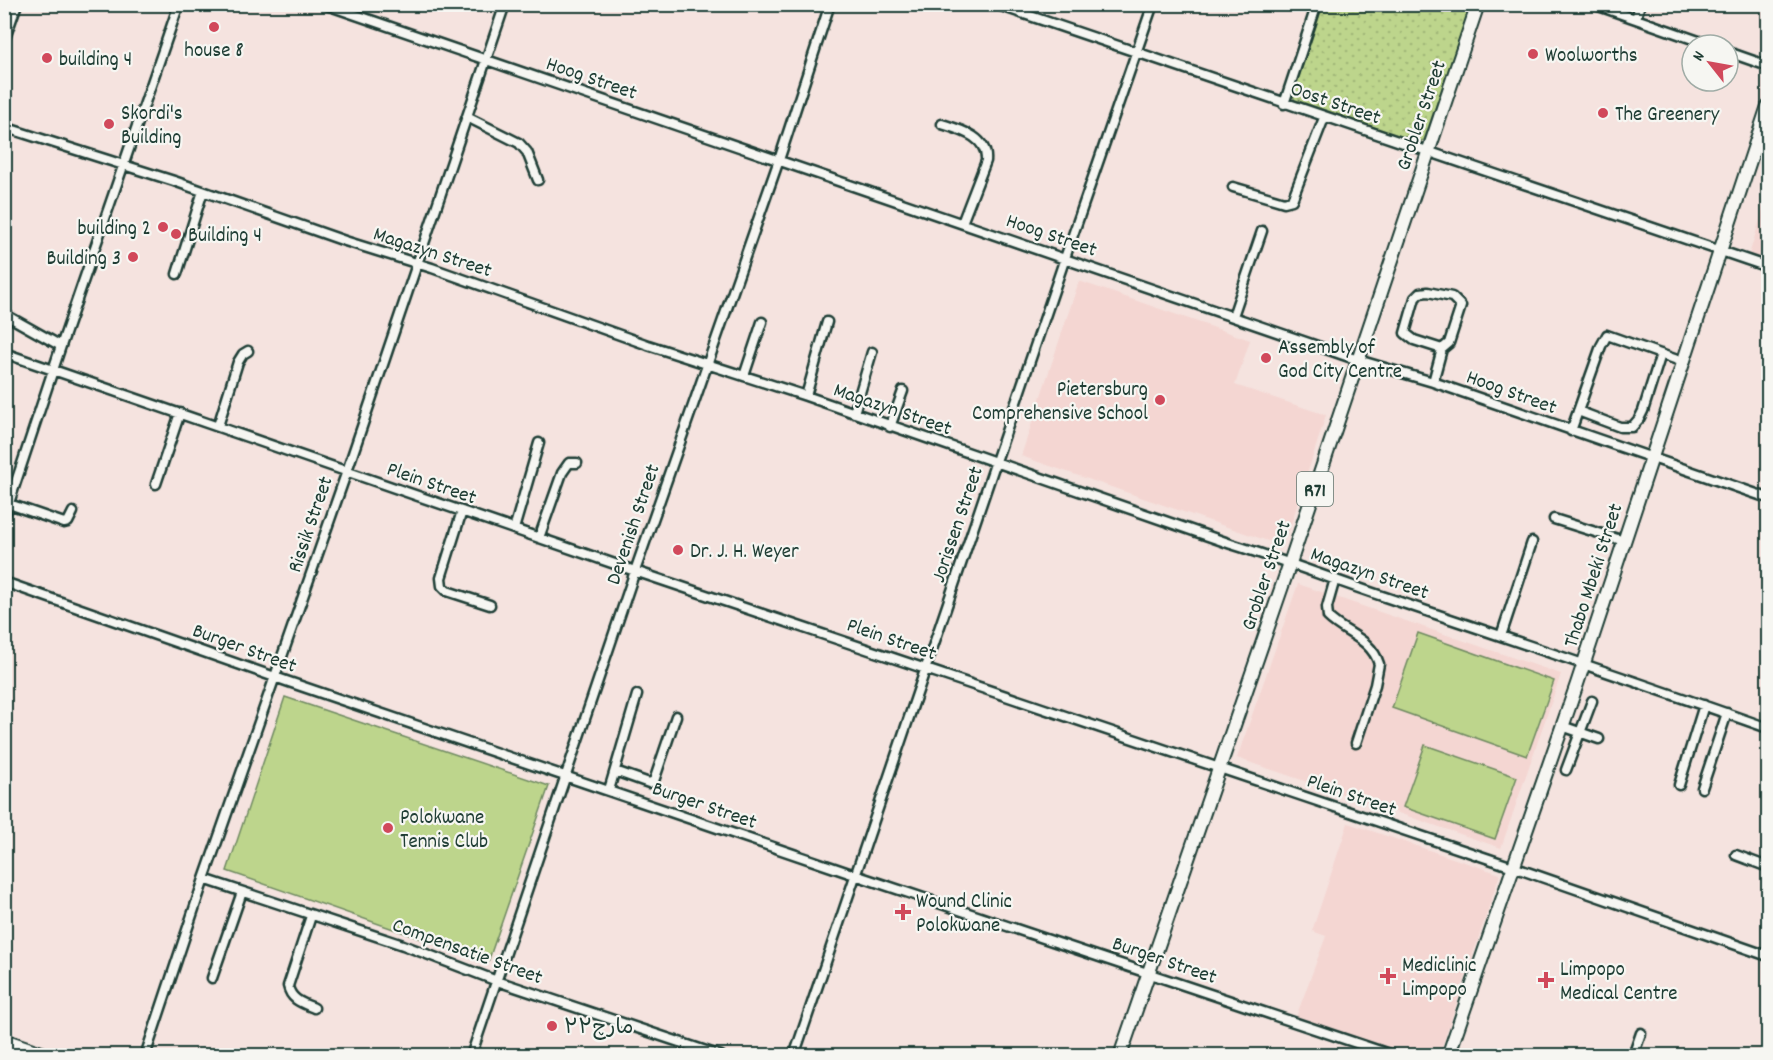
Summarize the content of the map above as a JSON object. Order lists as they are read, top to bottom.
{
  "streets": {
    "main road": ["Grobler Street", "R71", "Thabo Mbeki Street"],
    "street": [
      "Hoog Street",
      "Oost Street",
      "Magazyn Street",
      "Plein Street",
      "Rissik Street",
      "Devenish Street",
      "Jorissen Street",
      "Burger Street",
      "Compensatie Street"
    ]
  },
  "crossings": [
    ["Hoog Street", "Grobler Street"],
    ["Hoog Street", "Rissik Street"],
    ["Hoog Street", "Devenish Street"],
    ["Hoog Street", "Jorissen Street"],
    ["Hoog Street", "Thabo Mbeki Street"],
    ["Oost Street", "Grobler Street"],
    ["Oost Street", "Jorissen Street"],
    ["Oost Street", "Thabo Mbeki Street"],
    ["Grobler Street", "Magazyn Street"],
    ["Grobler Street", "Plein Street"],
    ["Grobler Street", "Burger Street"],
    ["Magazyn Street", "Rissik Street"],
    ["Magazyn Street", "Devenish Street"],
    ["Magazyn Street", "Jorissen Street"],
    ["Magazyn Street", "Thabo Mbeki Street"],
    ["Plein Street", "Rissik Street"],
    ["Plein Street", "Devenish Street"],
    ["Plein Street", "Jorissen Street"],
    ["Plein Street", "Thabo Mbeki Street"],
    ["Rissik Street", "Burger Street"],
    ["Rissik Street", "Compensatie Street"],
    ["Devenish Street", "Burger Street"],
    ["Devenish Street", "Compensatie Street"],
    ["Jorissen Street", "Burger Street"]
  ],
  "places": {
    "other": [
      "house 8",
      "Woolworths",
      "building 4",
      "The Greenery",
      "Skordi's Building",
      "building 2",
      "Building 4",
      "Building 3",
      "Assembly of God City Centre",
      "Pietersburg Comprehensive School",
      "Dr. J. H. Weyer",
      "Polokwane Tennis Club",
      "۲۲مارچ"
    ],
    "health": ["Wound Clinic Polokwane", "Mediclinic Limpopo", "Limpopo Medical Centre"]
  },
  "north": "top left"
}
